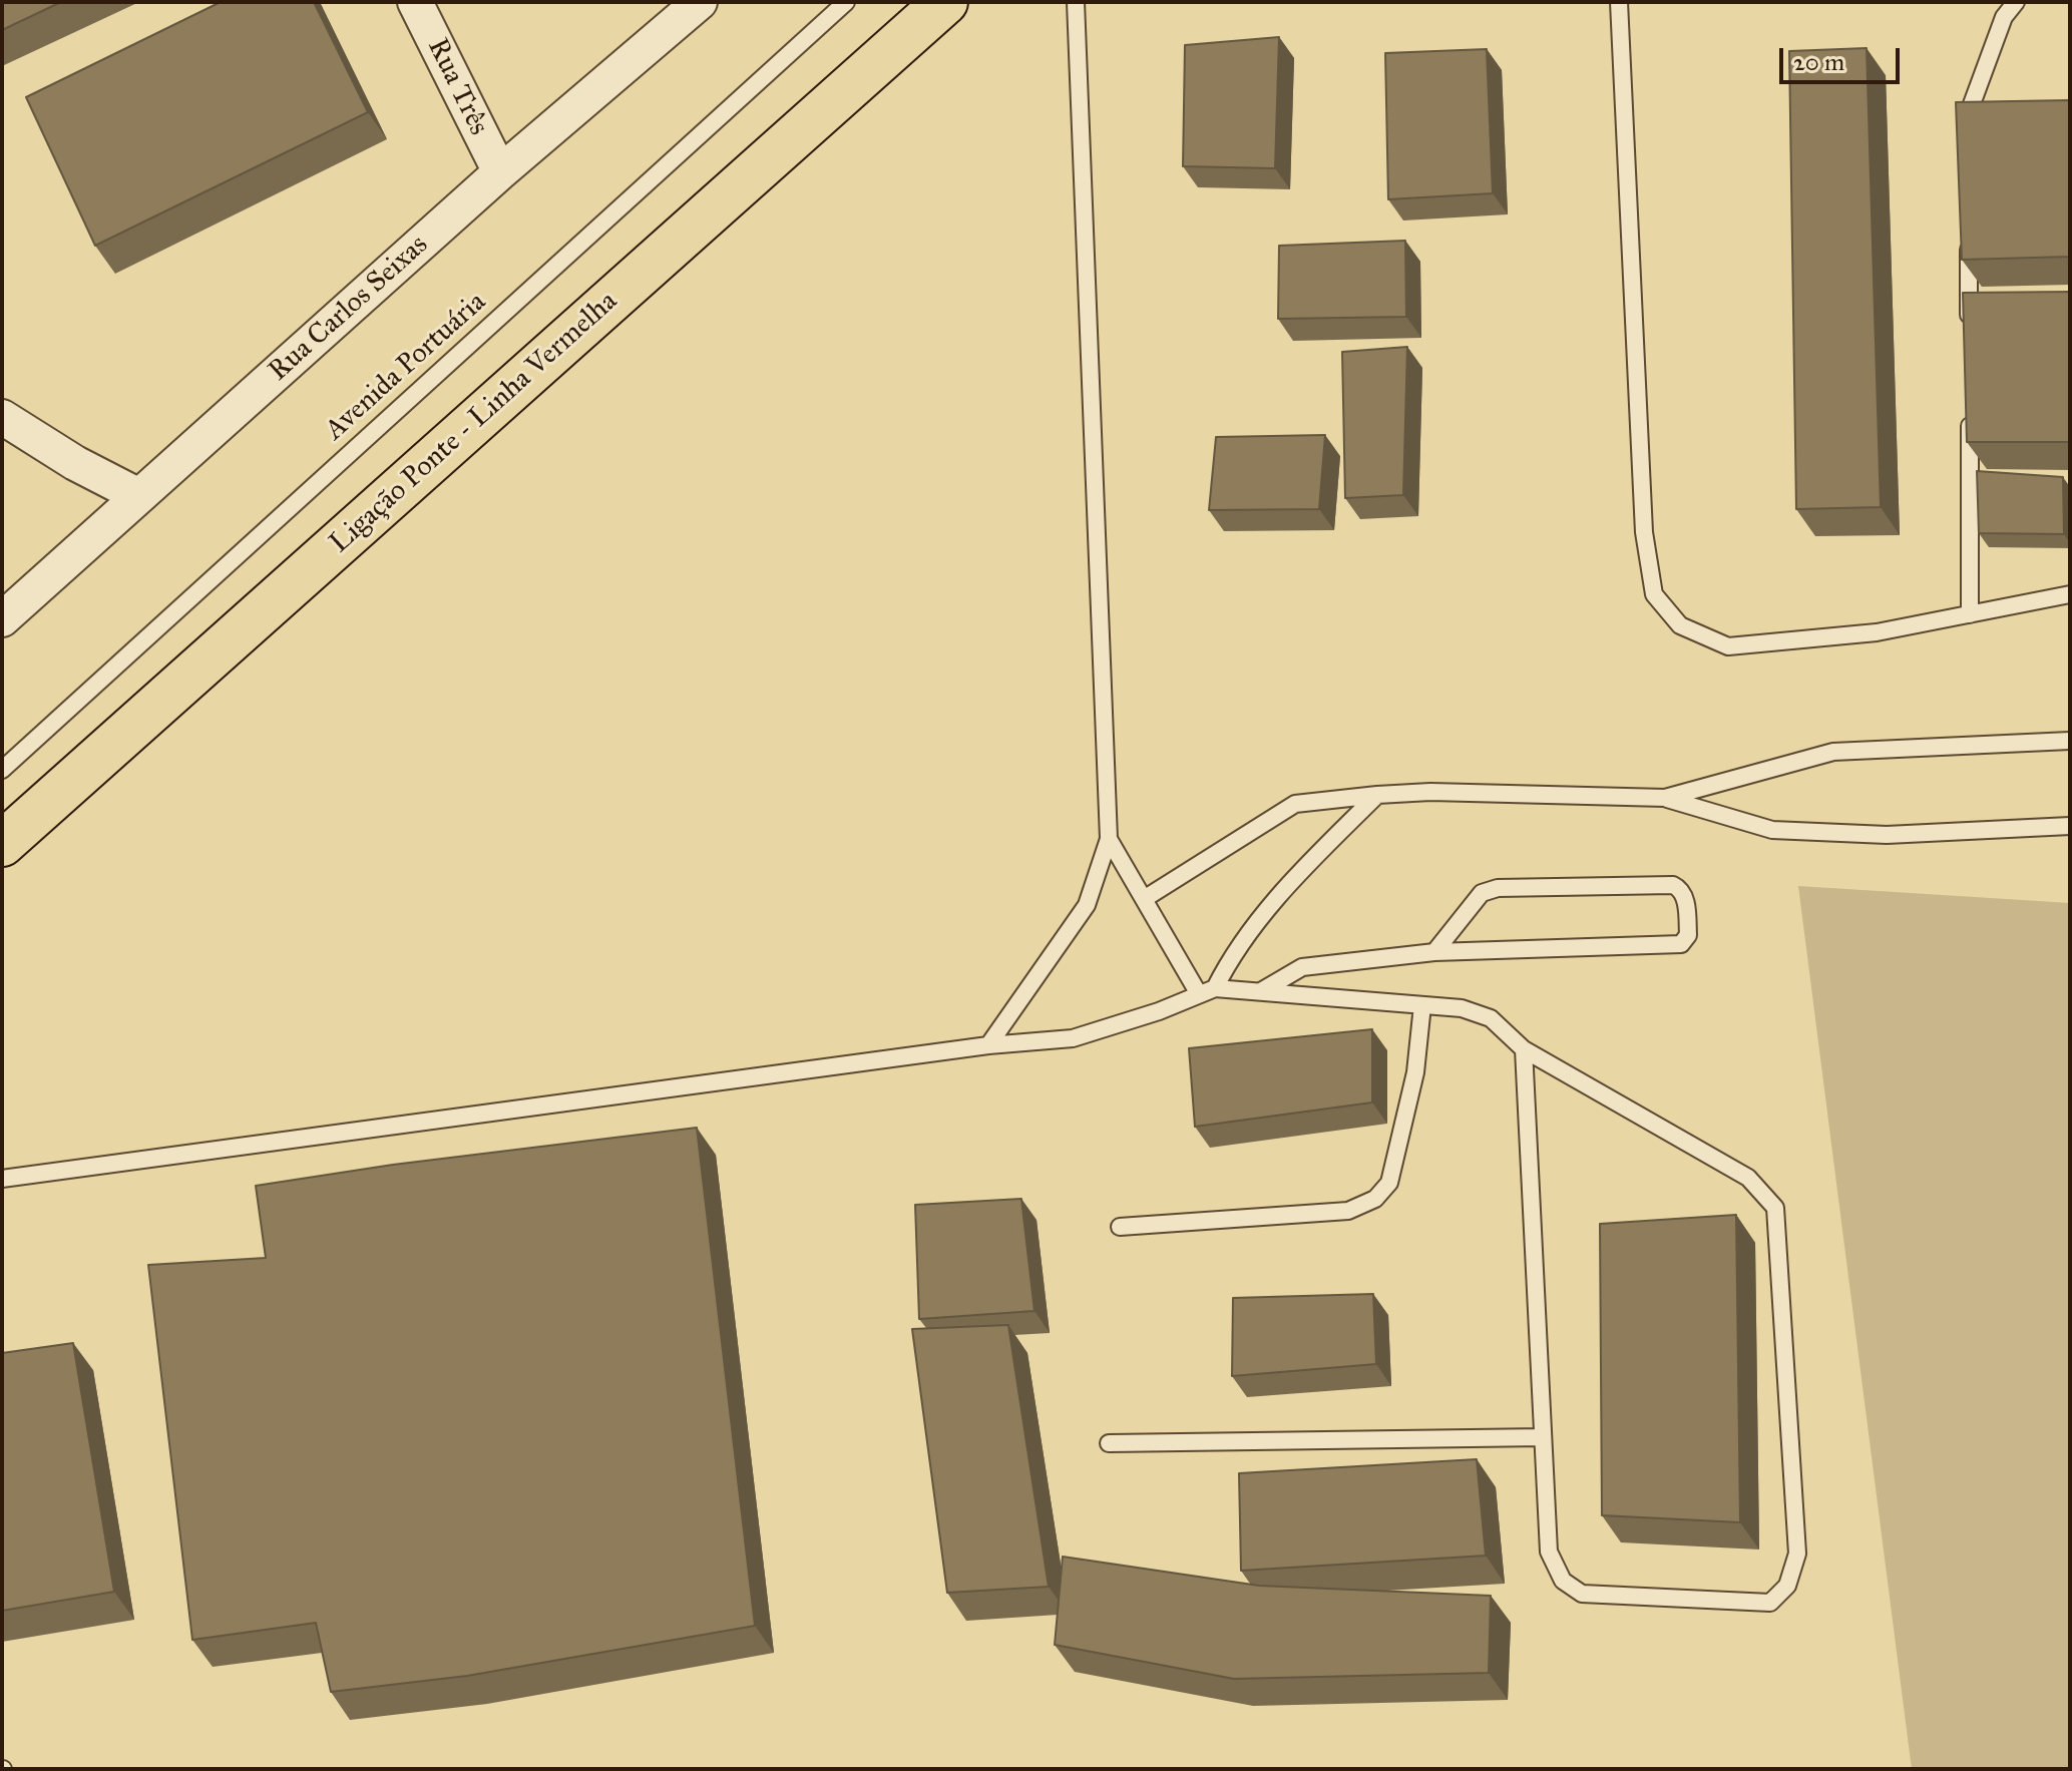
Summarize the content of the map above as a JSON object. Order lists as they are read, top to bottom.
{
  "streets": {
    "highway": ["Ligação Ponte - Linha Vermelha"],
    "street": ["Rua Três", "Rua Carlos Seixas"],
    "lane": ["Avenida Portuária"]
  },
  "crossings": [
    ["Rua Três", "Rua Carlos Seixas"]
  ],
  "scale_bar": "20 m"
}
